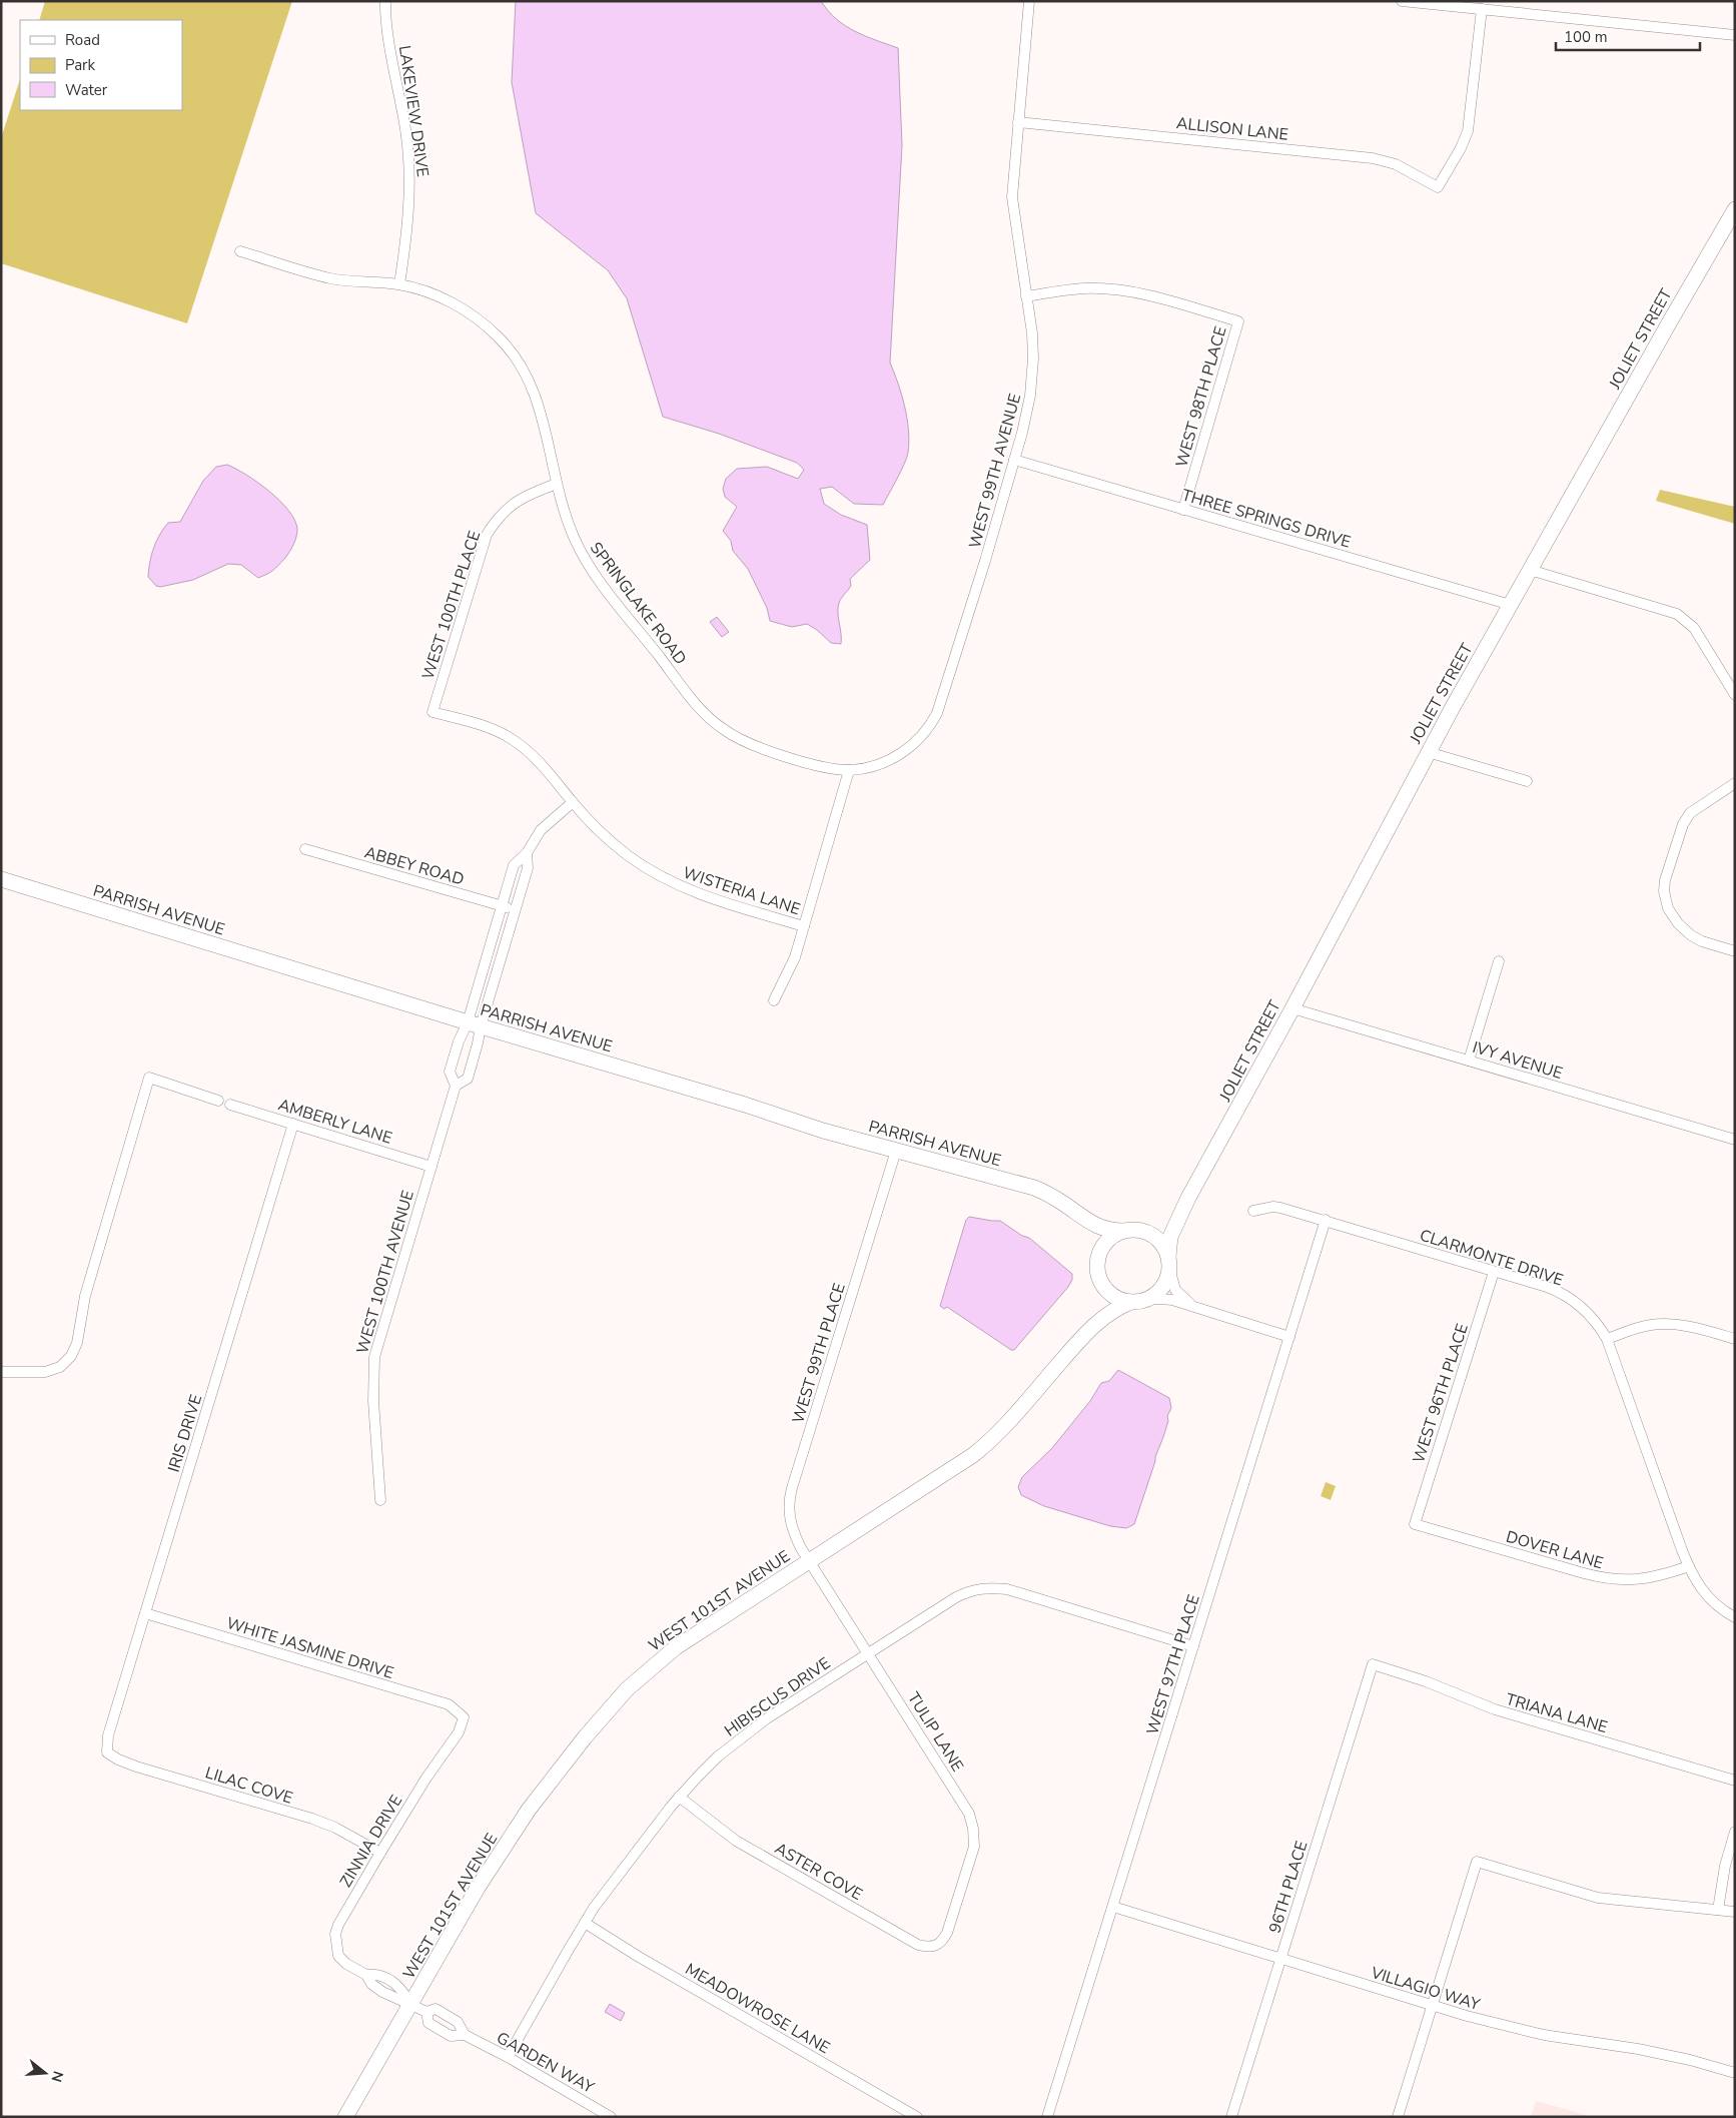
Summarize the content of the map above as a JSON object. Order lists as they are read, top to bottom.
{
  "streets": {
    "street": [
      "LAKEVIEW DRIVE",
      "ALLISON LANE",
      "JOLIET STREET",
      "WEST 98TH PLACE",
      "WEST 99TH AVENUE",
      "THREE SPRINGS DRIVE",
      "SPRINGLAKE ROAD",
      "WEST 100TH PLACE",
      "ABBEY ROAD",
      "WISTERIA LANE",
      "PARRISH AVENUE",
      "IVY AVENUE",
      "AMBERLY LANE",
      "CLARMONTE DRIVE",
      "WEST 100TH AVENUE",
      "WEST 99TH PLACE",
      "WEST 96TH PLACE",
      "IRIS DRIVE",
      "DOVER LANE",
      "WEST 101ST AVENUE",
      "WHITE JASMINE DRIVE",
      "WEST 97TH PLACE",
      "HIBISCUS DRIVE",
      "TRIANA LANE",
      "TULIP LANE",
      "LILAC COVE",
      "ZINNIA DRIVE",
      "ASTER COVE",
      "96TH PLACE",
      "VILLAGIO WAY",
      "MEADOWROSE LANE",
      "GARDEN WAY"
    ]
  },
  "crossings": [
    ["LAKEVIEW DRIVE", "SPRINGLAKE ROAD"],
    ["ALLISON LANE", "WEST 99TH AVENUE"],
    ["JOLIET STREET", "THREE SPRINGS DRIVE"],
    ["JOLIET STREET", "PARRISH AVENUE"],
    ["JOLIET STREET", "IVY AVENUE"],
    ["JOLIET STREET", "WEST 101ST AVENUE"],
    ["WEST 98TH PLACE", "WEST 99TH AVENUE"],
    ["WEST 98TH PLACE", "THREE SPRINGS DRIVE"],
    ["WEST 99TH AVENUE", "THREE SPRINGS DRIVE"],
    ["WEST 99TH AVENUE", "SPRINGLAKE ROAD"],
    ["SPRINGLAKE ROAD", "WEST 100TH PLACE"],
    ["WEST 100TH PLACE", "WISTERIA LANE"],
    ["ABBEY ROAD", "WEST 100TH AVENUE"],
    ["WISTERIA LANE", "WEST 100TH AVENUE"],
    ["PARRISH AVENUE", "WEST 100TH AVENUE"],
    ["PARRISH AVENUE", "WEST 99TH PLACE"],
    ["PARRISH AVENUE", "WEST 101ST AVENUE"],
    ["AMBERLY LANE", "WEST 100TH AVENUE"],
    ["AMBERLY LANE", "IRIS DRIVE"],
    ["CLARMONTE DRIVE", "WEST 96TH PLACE"],
    ["CLARMONTE DRIVE", "DOVER LANE"],
    ["CLARMONTE DRIVE", "WEST 97TH PLACE"],
    ["WEST 99TH PLACE", "WEST 101ST AVENUE"],
    ["WEST 99TH PLACE", "TULIP LANE"],
    ["WEST 96TH PLACE", "DOVER LANE"],
    ["IRIS DRIVE", "WHITE JASMINE DRIVE"],
    ["IRIS DRIVE", "LILAC COVE"],
    ["WEST 101ST AVENUE", "TULIP LANE"],
    ["WEST 101ST AVENUE", "ZINNIA DRIVE"],
    ["WEST 101ST AVENUE", "GARDEN WAY"],
    ["WHITE JASMINE DRIVE", "ZINNIA DRIVE"],
    ["WEST 97TH PLACE", "HIBISCUS DRIVE"],
    ["WEST 97TH PLACE", "VILLAGIO WAY"],
    ["HIBISCUS DRIVE", "TULIP LANE"],
    ["HIBISCUS DRIVE", "ASTER COVE"],
    ["HIBISCUS DRIVE", "MEADOWROSE LANE"],
    ["HIBISCUS DRIVE", "GARDEN WAY"],
    ["TRIANA LANE", "96TH PLACE"],
    ["TULIP LANE", "ASTER COVE"],
    ["LILAC COVE", "ZINNIA DRIVE"],
    ["ZINNIA DRIVE", "GARDEN WAY"],
    ["96TH PLACE", "VILLAGIO WAY"]
  ],
  "legend": ["Road", "Park", "Water"],
  "scale_bar": "100 m",
  "north": "right"
}
